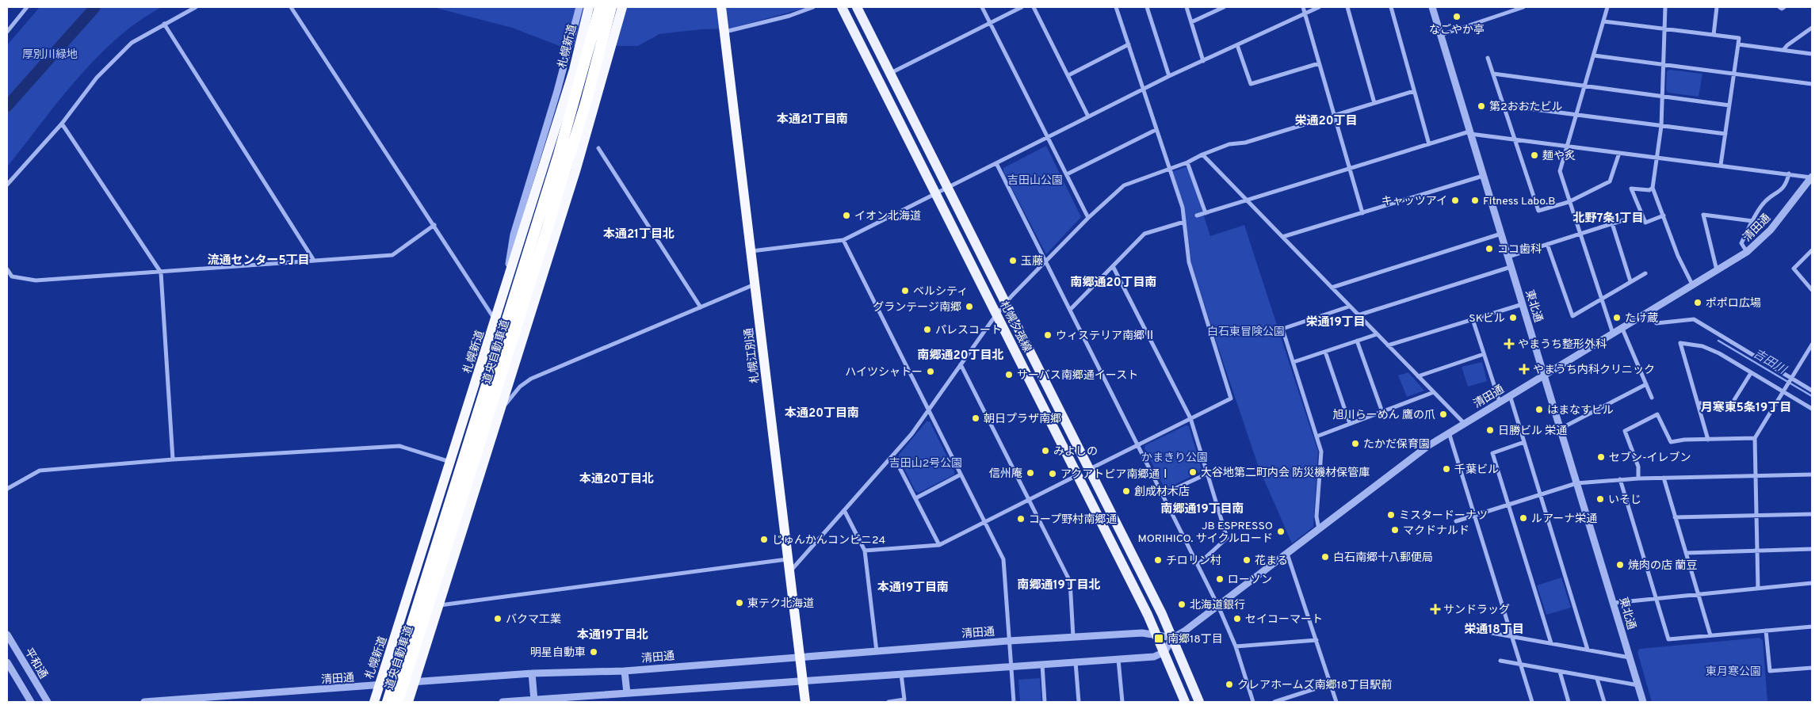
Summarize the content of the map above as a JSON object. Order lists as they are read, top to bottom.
{
  "streets": {
    "highway": ["札幌新道", "道央自動車道", "札幌江別通"],
    "main road": ["札幌夕張線"],
    "street": ["清田通", "東北通", "平和通"]
  },
  "crossings": [
    ["札幌新道", "清田通"],
    ["清田通", "東北通"],
    ["清田通", "札幌夕張線"],
    ["清田通", "札幌江別通"]
  ],
  "districts": [
    "本通21丁目南",
    "栄通20丁目",
    "北野7条1丁目",
    "本通21丁目北",
    "流通センター5丁目",
    "南郷通20丁目南",
    "栄通19丁目",
    "南郷通20丁目北",
    "月寒東5条19丁目",
    "本通20丁目南",
    "本通20丁目北",
    "南郷通19丁目南",
    "南郷通19丁目北",
    "本通19丁目南",
    "栄通18丁目",
    "本通19丁目北"
  ],
  "water": ["吉田川"],
  "parks": [
    "厚別川緑地",
    "吉田山公園",
    "白石東冒険公園",
    "かまきり公園",
    "吉田山2号公園",
    "東月寒公園"
  ],
  "places": {
    "other": [
      "なごやか亭",
      "第2おおたビル",
      "麺や炙",
      "キャッツアイ",
      "Fitness Labo.B",
      "イオン北海道",
      "ココ歯科",
      "玉藤",
      "ベルシティ",
      "ポポロ広場",
      "グランテージ南郷",
      "SKビル",
      "たけ蔵",
      "パレスコート",
      "ウィステリア南郷Ⅱ",
      "ハイツシャトー",
      "サーバス南郷通イースト",
      "はまなすビル",
      "旭川らーめん 鷹の爪",
      "朝日プラザ南郷",
      "日勝ビル 栄通",
      "たかだ保育園",
      "みよしの",
      "セブン-イレブン",
      "千葉ビル",
      "大谷地第二町内会 防災機材保管庫",
      "信州庵",
      "アクアトピア南郷通Ⅰ",
      "創成材木店",
      "いそじ",
      "ミスタードーナツ",
      "ルアーナ栄通",
      "コープ野村南郷通",
      "マクドナルド",
      "JB ESPRESSO MORIHICO. サイクルロード",
      "じゅんかんコンビニ24",
      "白石南郷十八郵便局",
      "チロリン村",
      "花まる",
      "焼肉の店 蘭豆",
      "ローソン",
      "東テク北海道",
      "北海道銀行",
      "バクマ工業",
      "セイコーマート",
      "明星自動車",
      "クレアホームズ南郷18丁目駅前"
    ],
    "health": ["やまうち整形外科", "やまうち内科クリニック", "サンドラッグ"],
    "transit": ["南郷18丁目"]
  }
}
